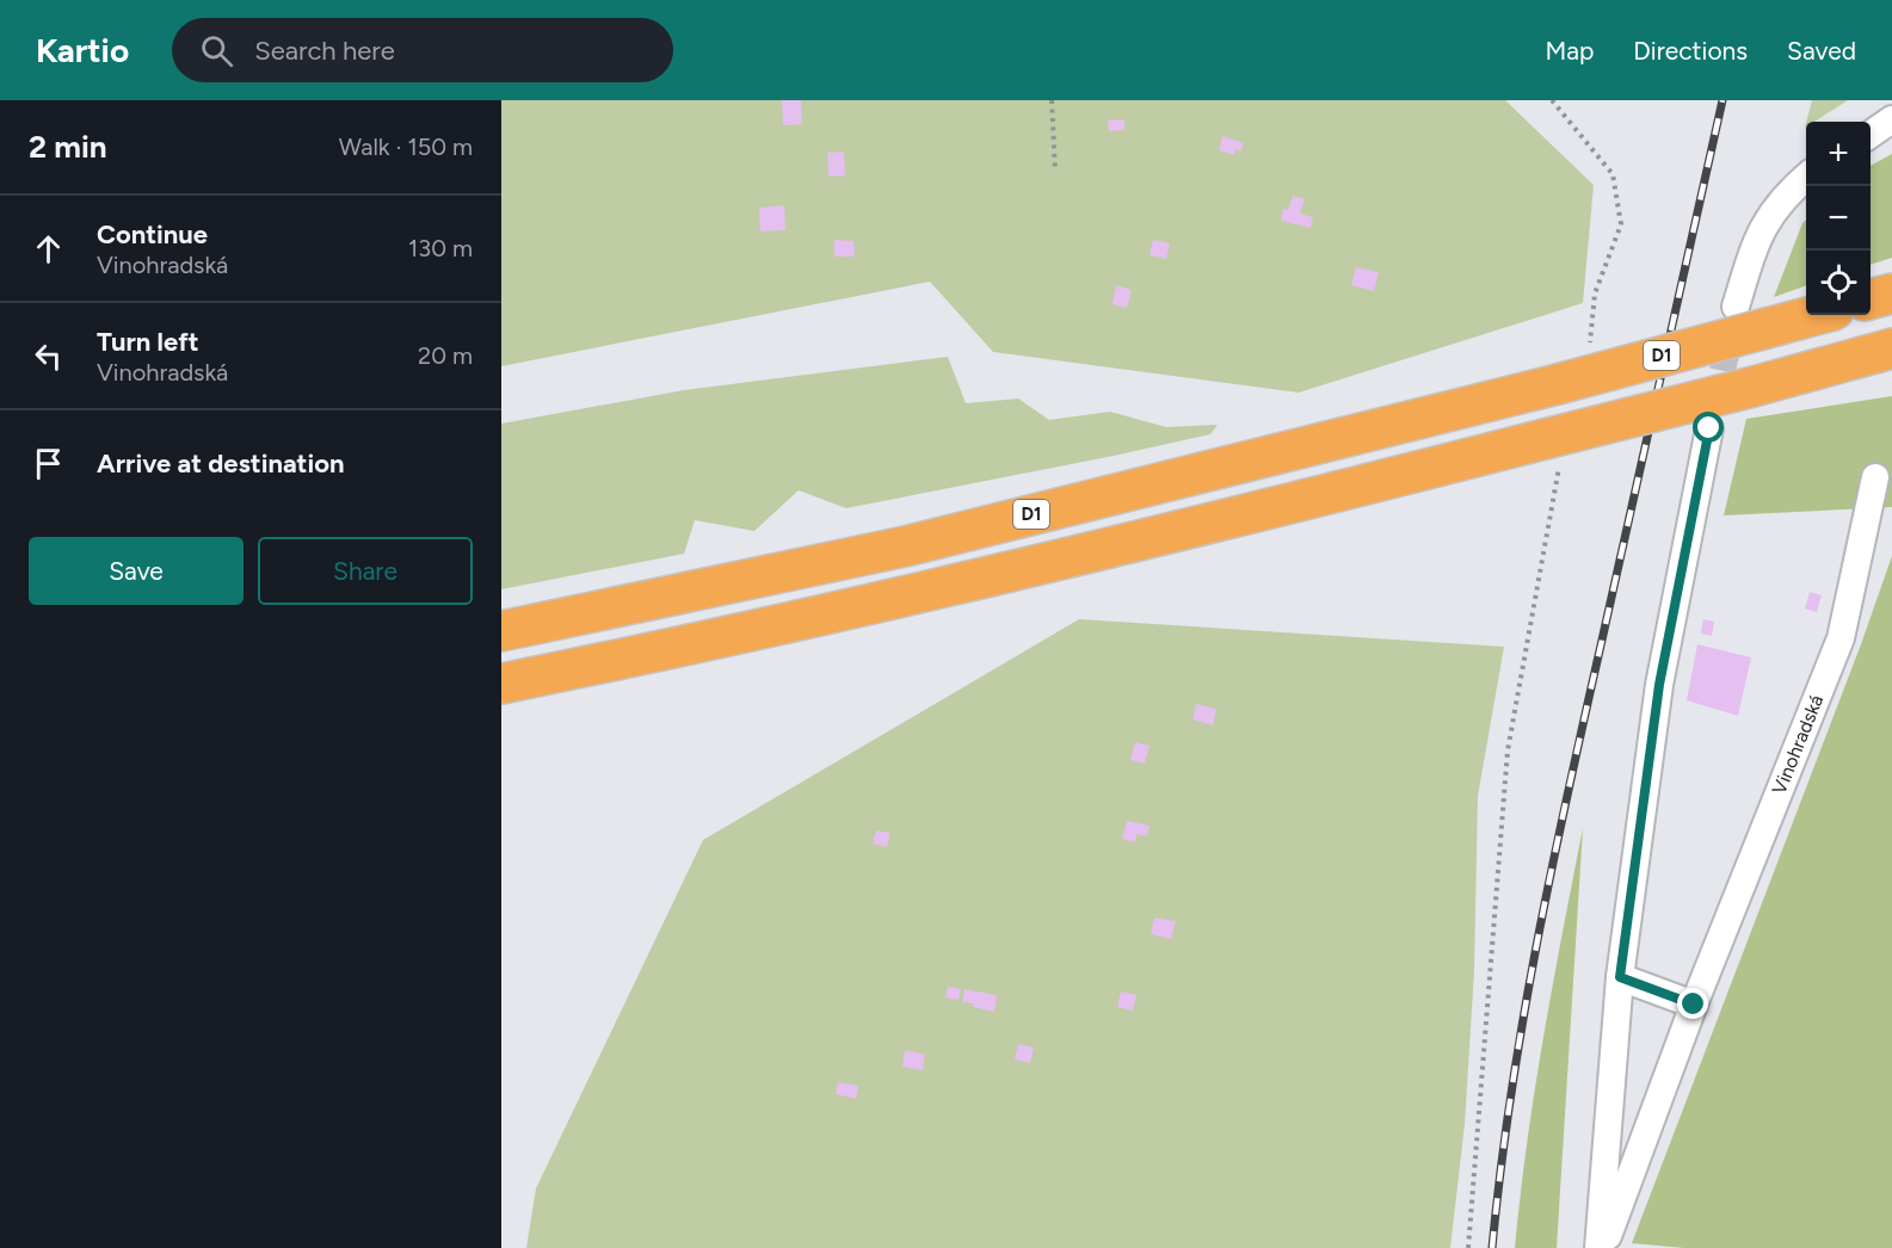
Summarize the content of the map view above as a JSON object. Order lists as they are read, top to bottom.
{
  "streets": {
    "highway": ["D1"],
    "street": ["Vinohradská"]
  },
  "page": {
    "header": "Kartio",
    "search": "Search here",
    "nav": ["Map", "Directions", "Saved"],
    "heading": ["2 min", "Walk · 150 m"],
    "map_buttons": ["+", "−"],
    "list": [
      ["Continue", "Vinohradská", "130 m"],
      ["Turn left", "Vinohradská", "20 m"],
      "Arrive at destination"
    ],
    "buttons": ["Save", "Share"]
  }
}
